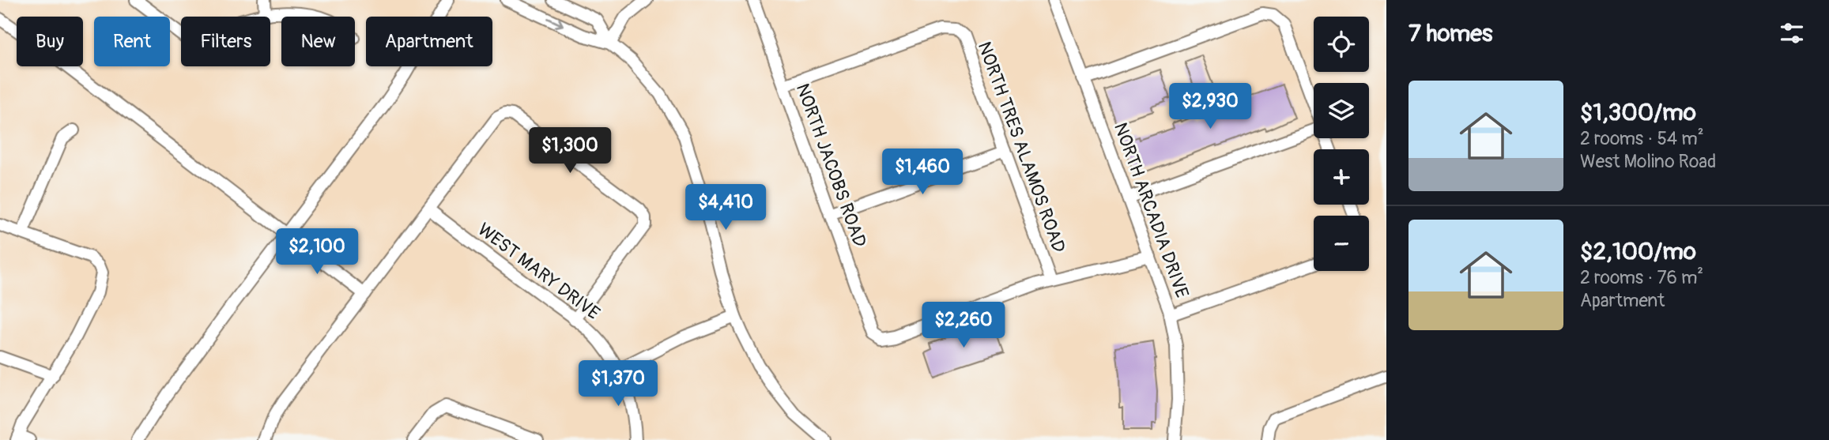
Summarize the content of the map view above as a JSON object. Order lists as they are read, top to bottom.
{
  "streets": {
    "street": [
      "NORTH TRES ALAMOS ROAD",
      "NORTH JACOBS ROAD",
      "NORTH ARCADIA DRIVE",
      "WEST MARY DRIVE"
    ]
  },
  "crossings": [
    ["NORTH TRES ALAMOS ROAD", "NORTH JACOBS ROAD"]
  ],
  "page": {
    "heading": "7 homes",
    "map_buttons": ["+", "−"],
    "chip": [
      "Buy",
      "Rent",
      "Filters",
      "New",
      "Apartment"
    ],
    "list": [
      {
        "name": "$1,300/mo",
        "note": "2 rooms · 54 m² · West Molino Road"
      },
      {
        "name": "$2,100/mo",
        "note": "2 rooms · 76 m² · Apartment"
      }
    ],
    "price": [
      "$2,930",
      "$1,300",
      "$1,460",
      "$4,410",
      "$2,100",
      "$2,260",
      "$1,370"
    ]
  }
}
